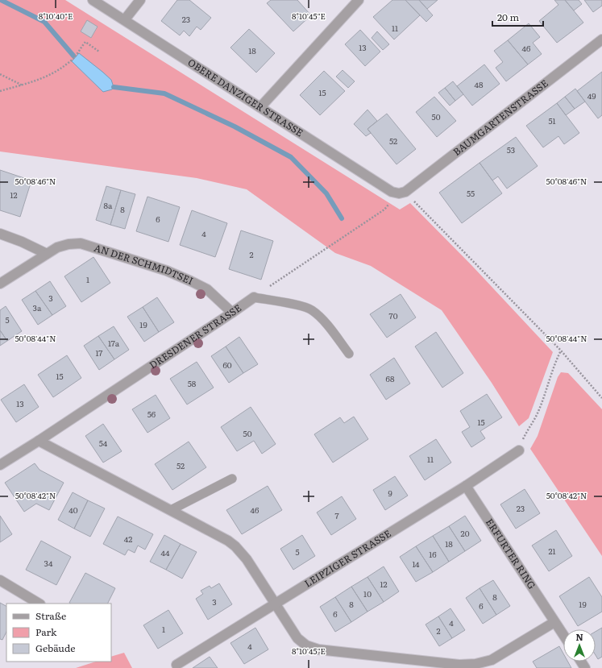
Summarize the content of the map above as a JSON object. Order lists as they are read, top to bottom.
{
  "streets": {
    "street": [
      "OBERE DANZIGER STRASSE",
      "BAUMGARTENSTRASSE",
      "AN DER SCHMIDTSEI",
      "DRESDENER STRASSE",
      "ERFURTER RING",
      "LEIPZIGER STRASSE"
    ]
  },
  "crossings": [
    ["OBERE DANZIGER STRASSE", "BAUMGARTENSTRASSE"],
    ["AN DER SCHMIDTSEI", "DRESDENER STRASSE"],
    ["ERFURTER RING", "LEIPZIGER STRASSE"]
  ],
  "house_numbers": [
    "23",
    "11",
    "13",
    "46",
    "18",
    "48",
    "15",
    "49",
    "50",
    "51",
    "52",
    "53",
    "55",
    "12",
    "8a",
    "8",
    "6",
    "4",
    "2",
    "1",
    "3",
    "3a",
    "70",
    "5",
    "19",
    "17a",
    "17",
    "60",
    "15",
    "68",
    "58",
    "13",
    "56",
    "15",
    "50",
    "54",
    "11",
    "52",
    "9",
    "23",
    "40",
    "46",
    "7",
    "20",
    "42",
    "18",
    "21",
    "5",
    "44",
    "16",
    "34",
    "14",
    "12",
    "10",
    "8",
    "3",
    "8",
    "19",
    "6",
    "6",
    "4",
    "1",
    "2",
    "4"
  ],
  "legend": ["Straße", "Park", "Gebäude"],
  "scale_bar": "20 m",
  "north": "top",
  "coordinates": [
    "8°10'40\"E",
    "8°10'45\"E",
    "50°08'46\"N",
    "50°08'44\"N",
    "50°08'42\"N"
  ]
}
